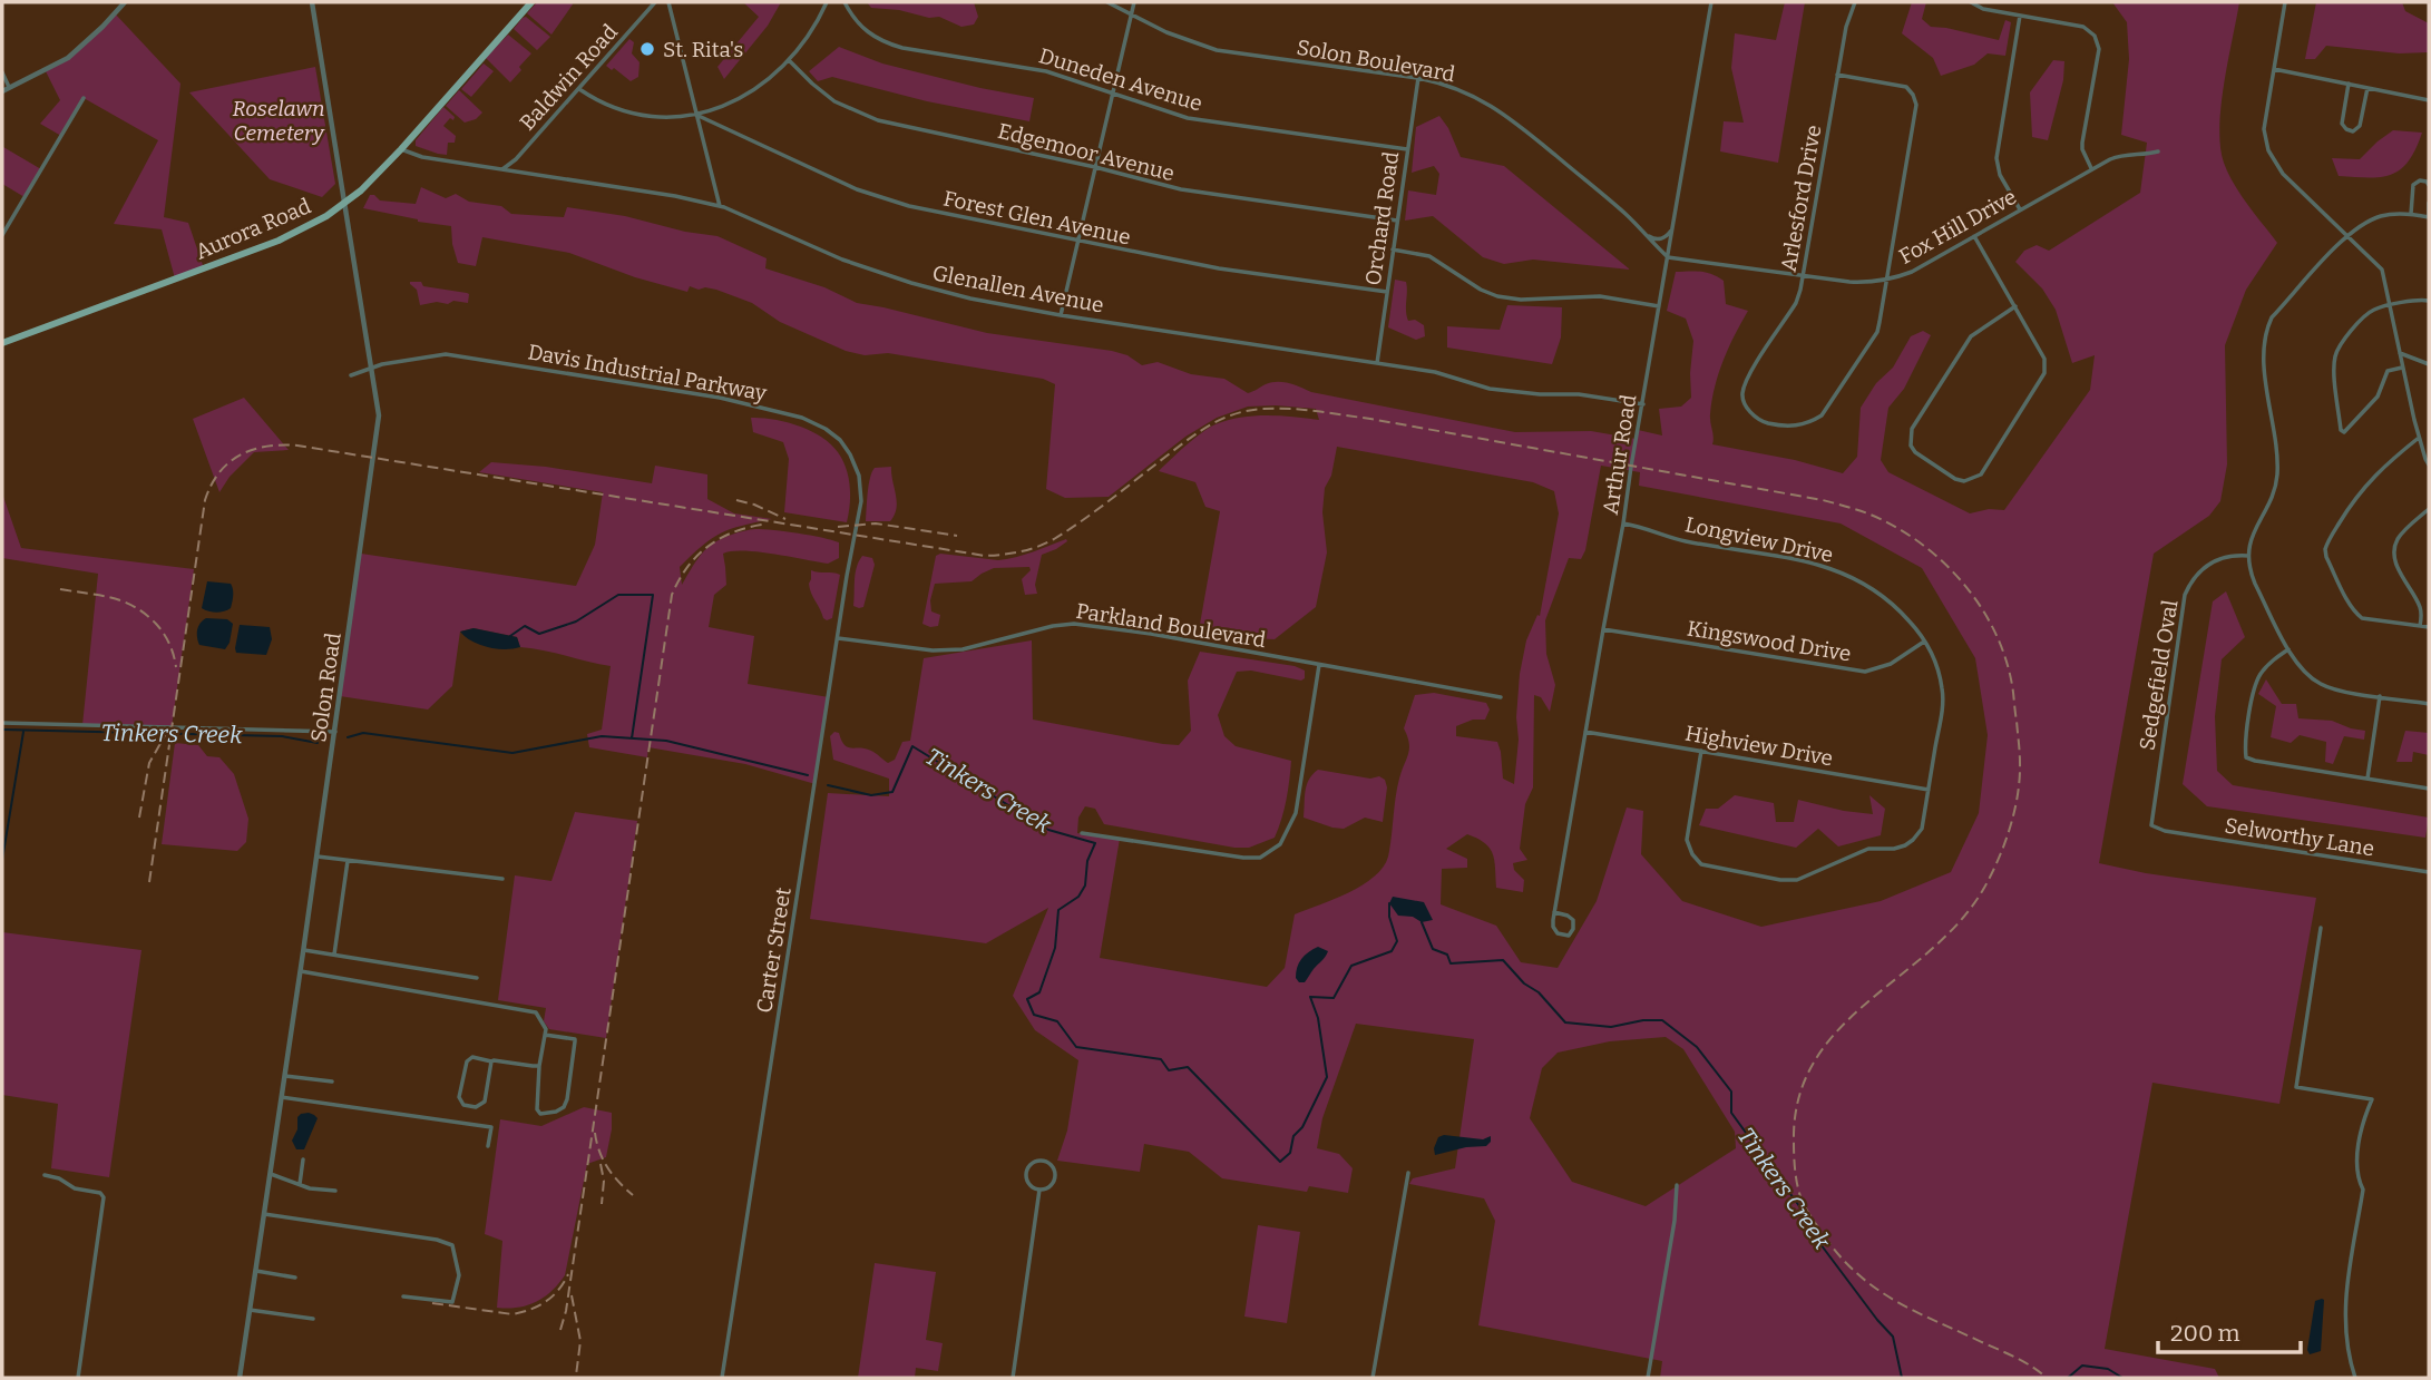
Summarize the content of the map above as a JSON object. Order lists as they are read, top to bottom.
{
  "streets": {
    "main road": ["Aurora Road"],
    "street": [
      "Solon Boulevard",
      "Baldwin Road",
      "Duneden Avenue",
      "Edgemoor Avenue",
      "Arlesford Drive",
      "Forest Glen Avenue",
      "Orchard Road",
      "Fox Hill Drive",
      "Glenallen Avenue",
      "Davis Industrial Parkway",
      "Arthur Road",
      "Longview Drive",
      "Parkland Boulevard",
      "Kingswood Drive",
      "Sedgefield Oval",
      "Solon Road",
      "Highview Drive",
      "Selworthy Lane",
      "Carter Street"
    ]
  },
  "crossings": [
    ["Solon Boulevard", "Orchard Road"],
    ["Solon Boulevard", "Fox Hill Drive"],
    ["Solon Boulevard", "Arthur Road"],
    ["Baldwin Road", "Glenallen Avenue"],
    ["Duneden Avenue", "Orchard Road"],
    ["Edgemoor Avenue", "Orchard Road"],
    ["Arlesford Drive", "Fox Hill Drive"],
    ["Forest Glen Avenue", "Orchard Road"],
    ["Orchard Road", "Glenallen Avenue"],
    ["Fox Hill Drive", "Arthur Road"],
    ["Aurora Road", "Glenallen Avenue"],
    ["Aurora Road", "Solon Road"],
    ["Glenallen Avenue", "Arthur Road"],
    ["Davis Industrial Parkway", "Solon Road"],
    ["Davis Industrial Parkway", "Carter Street"],
    ["Arthur Road", "Longview Drive"],
    ["Arthur Road", "Kingswood Drive"],
    ["Arthur Road", "Highview Drive"],
    ["Longview Drive", "Kingswood Drive"],
    ["Longview Drive", "Highview Drive"],
    ["Parkland Boulevard", "Carter Street"],
    ["Sedgefield Oval", "Selworthy Lane"]
  ],
  "water": ["Tinkers Creek"],
  "parks": ["Roselawn Cemetery"],
  "places": ["St. Rita's"],
  "scale_bar": "200 m"
}
